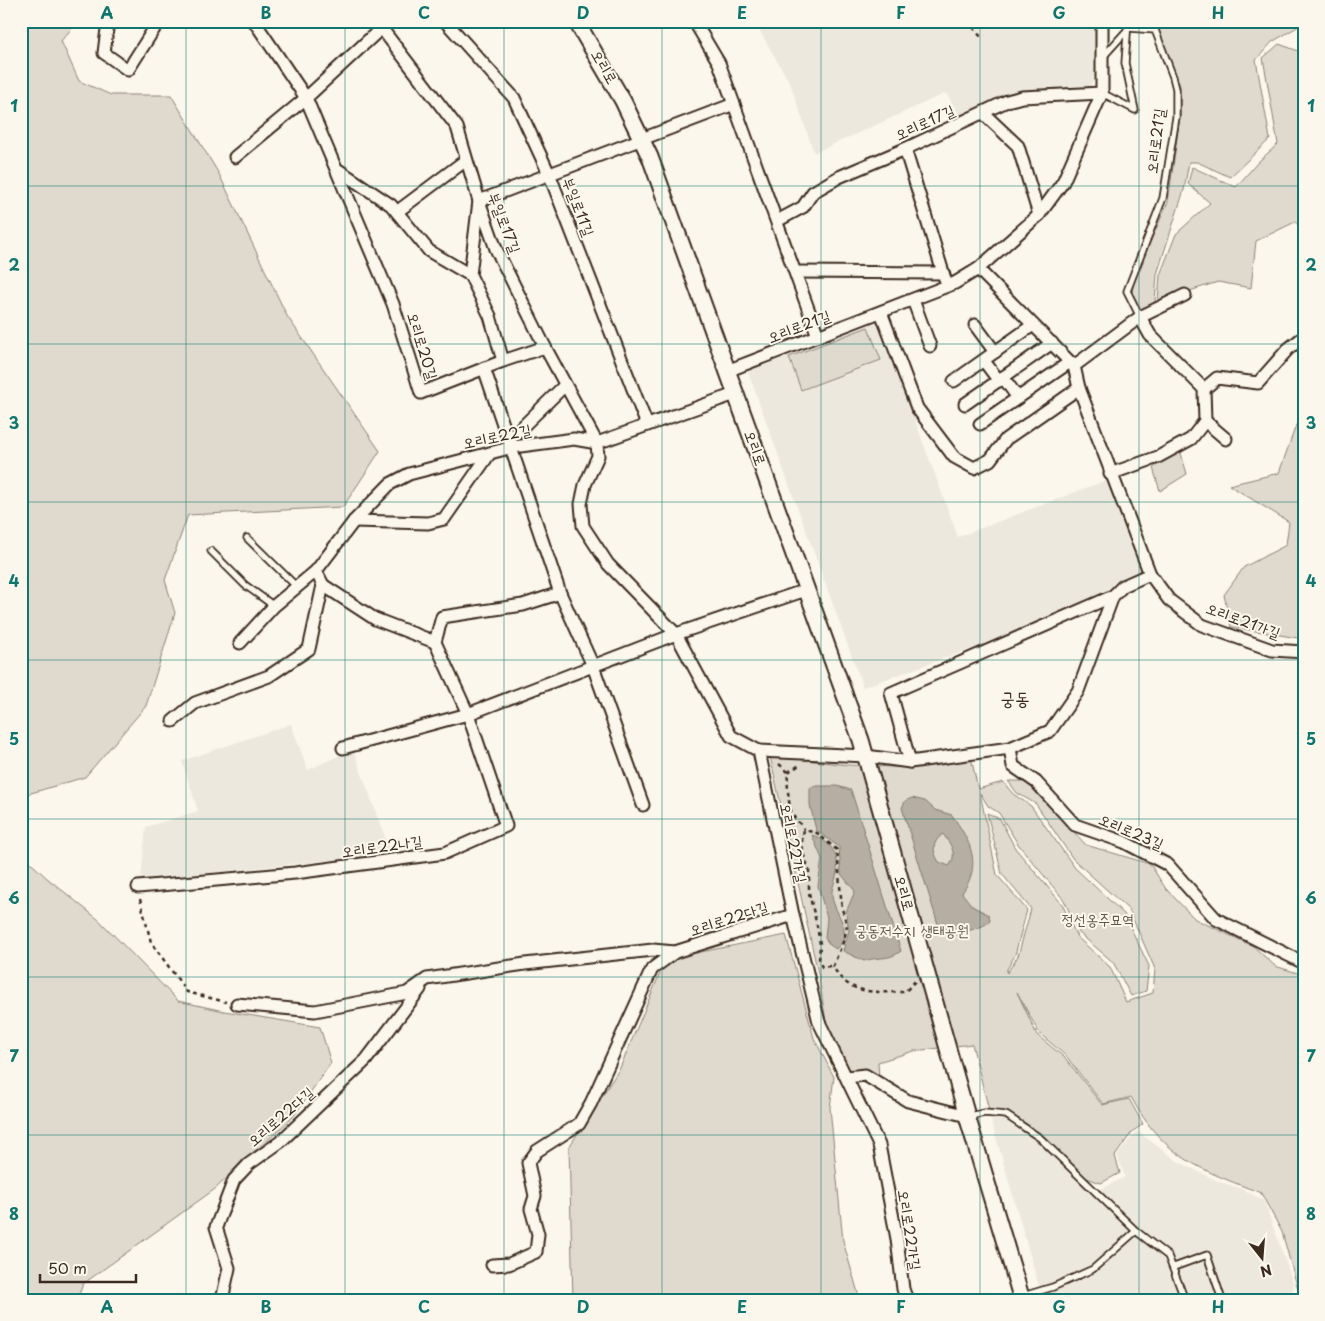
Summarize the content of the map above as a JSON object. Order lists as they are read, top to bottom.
{
  "streets": {
    "main road": ["오리로"],
    "street": [
      "오리로17길",
      "오리로21길",
      "부일로11길",
      "부일로17길",
      "오리로20길",
      "오리로22길",
      "오리로21가길",
      "오리로23길",
      "오리로22가길",
      "오리로22나길",
      "오리로22다길"
    ]
  },
  "crossings": [
    ["오리로", "오리로21길"],
    ["오리로", "오리로22길"],
    ["오리로17길", "오리로21길"],
    ["부일로11길", "오리로22길"],
    ["부일로17길", "오리로20길"],
    ["부일로17길", "오리로22길"],
    ["오리로22가길", "오리로22다길"]
  ],
  "districts": ["궁동"],
  "parks": ["정선옹주묘역", "궁동저수지 생태공원"],
  "scale_bar": "50 m",
  "north": "bottom",
  "grid": {
    "columns": [
      "A",
      "B",
      "C",
      "D",
      "E",
      "F",
      "G",
      "H"
    ],
    "rows": [
      "1",
      "2",
      "3",
      "4",
      "5",
      "6",
      "7",
      "8"
    ]
  }
}
